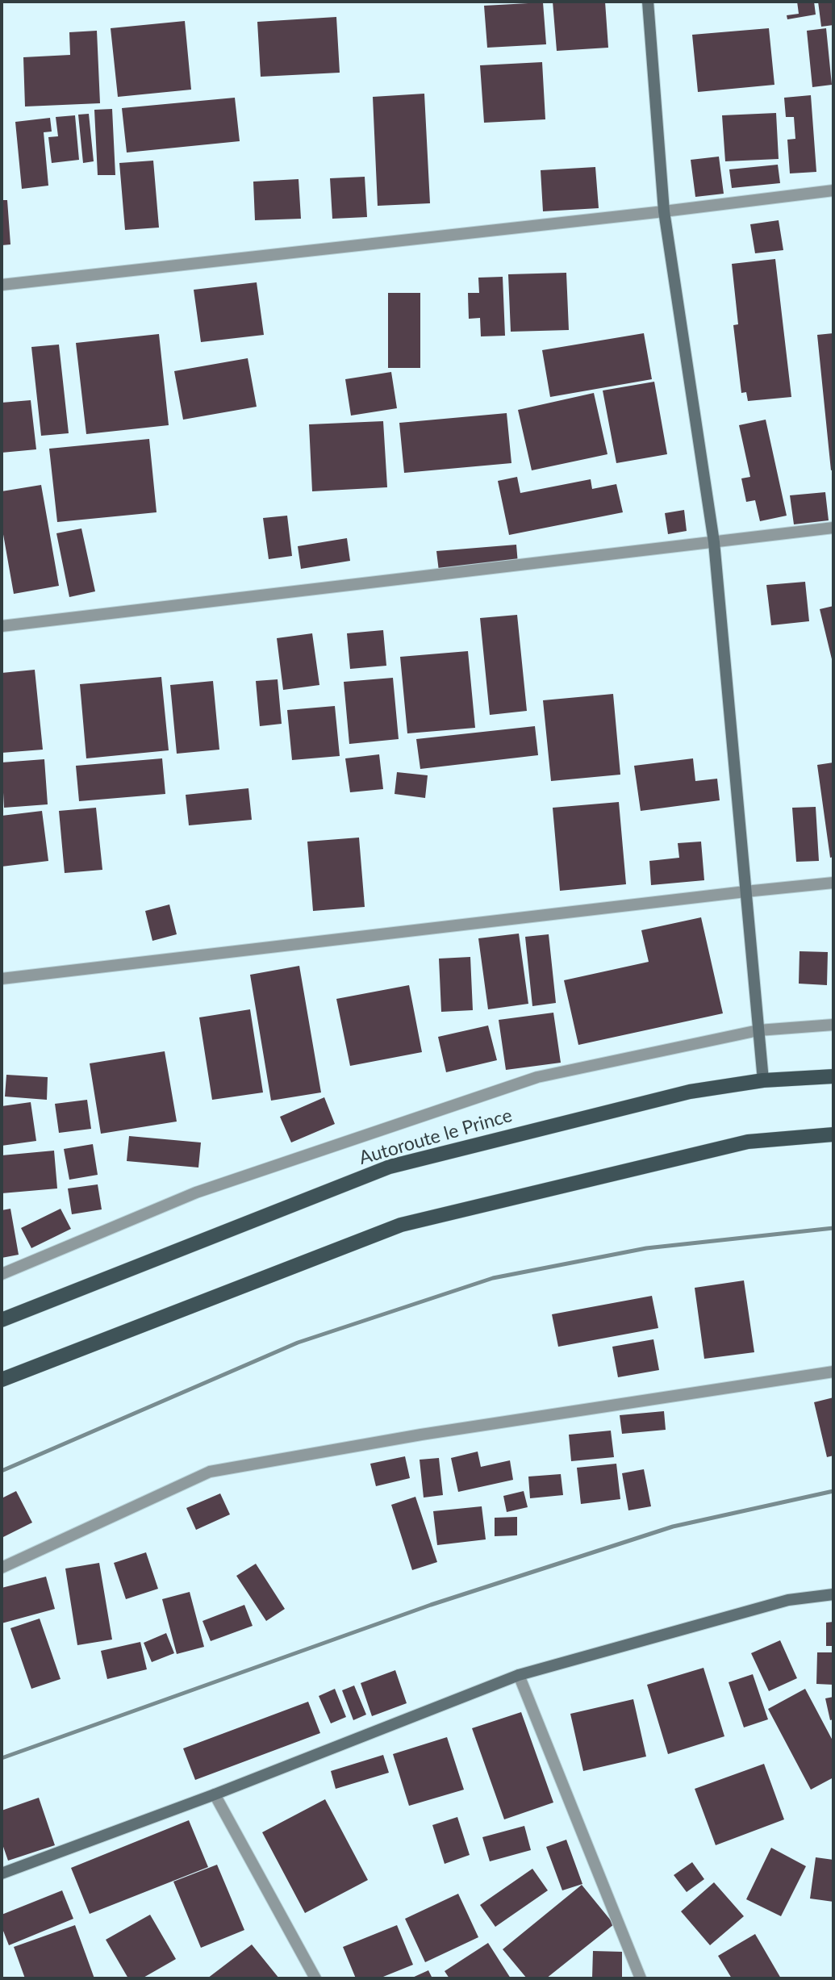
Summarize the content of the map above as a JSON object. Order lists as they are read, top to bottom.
{
  "streets": {
    "main road": ["Autoroute le Prince"]
  }
}
